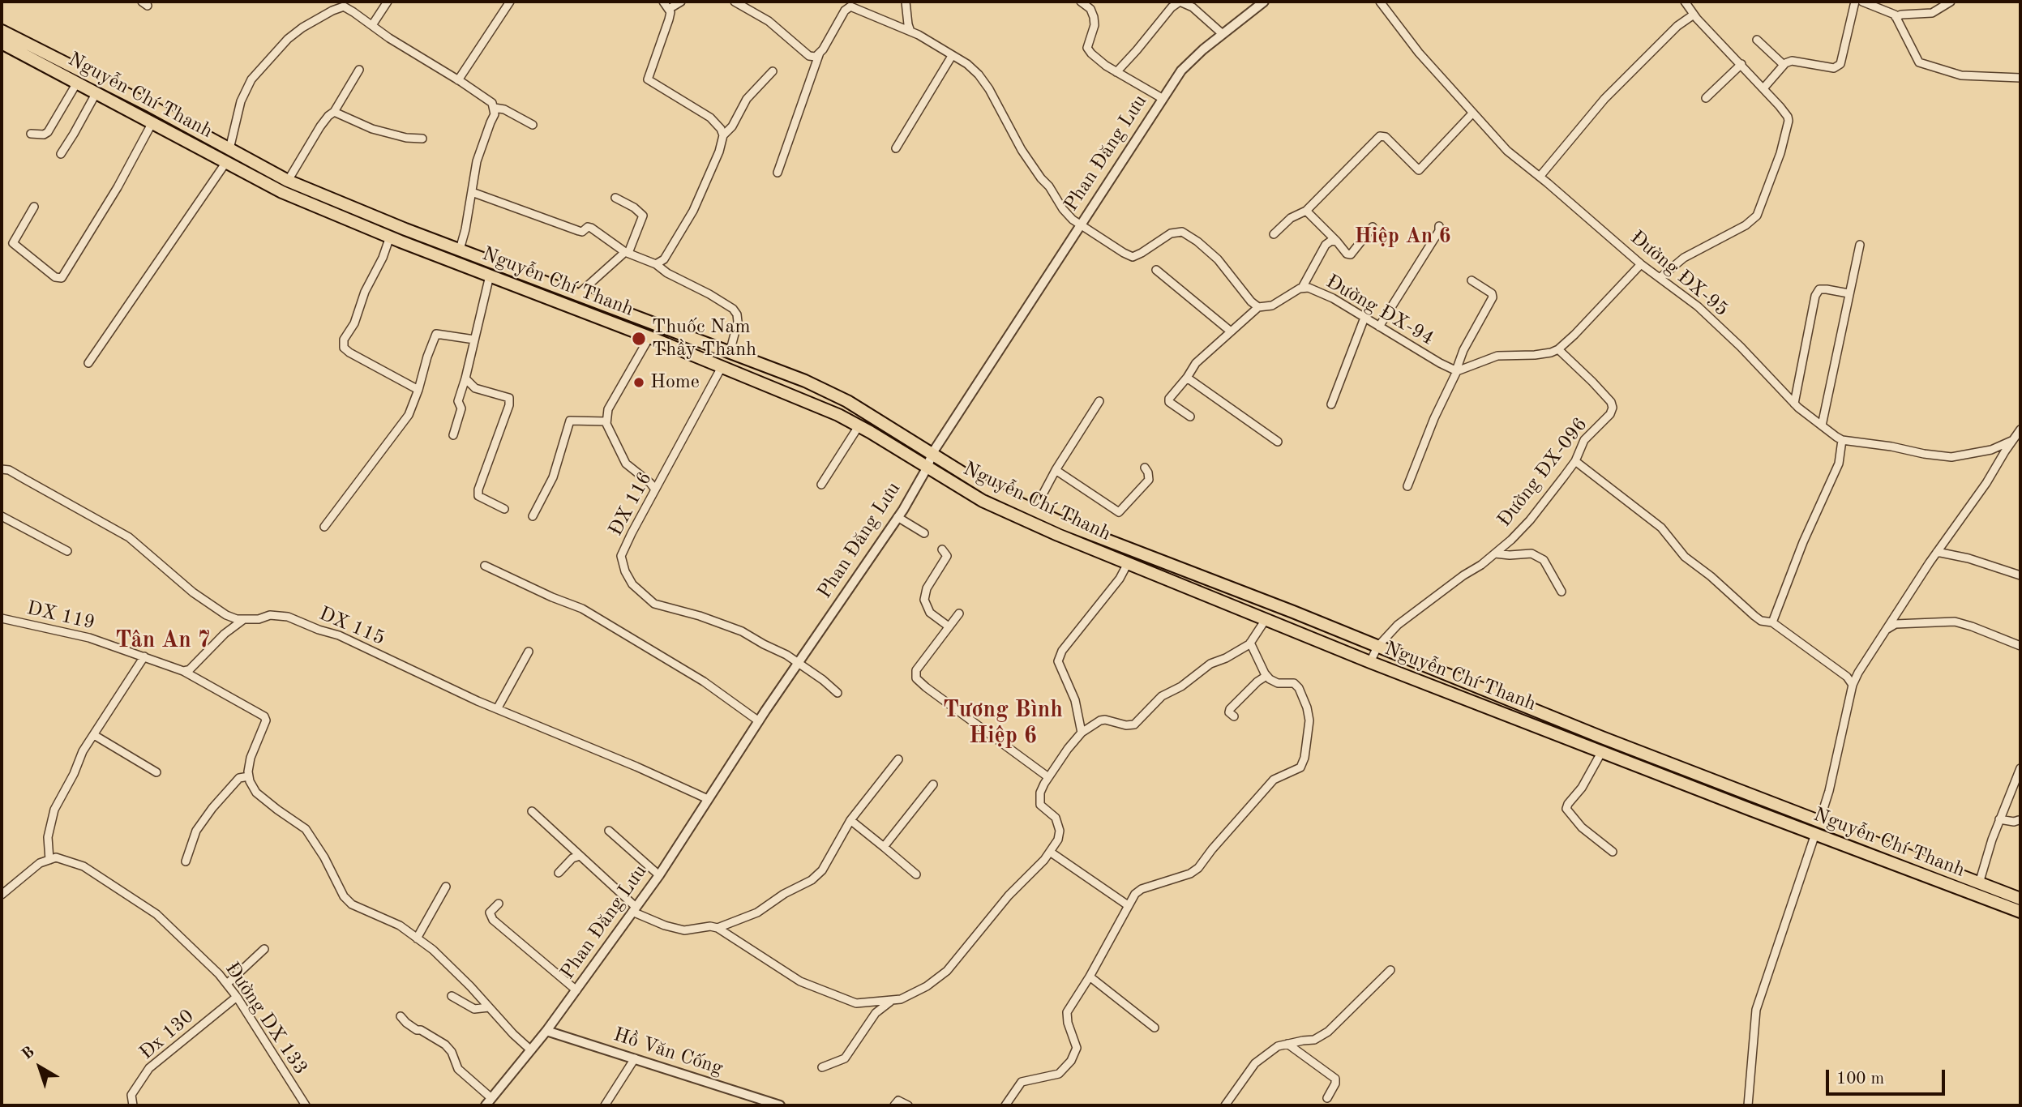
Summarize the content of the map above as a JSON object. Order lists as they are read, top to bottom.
{
  "streets": {
    "main road": ["Nguyễn Chí Thanh"],
    "street": [
      "Phan Đăng Lưu",
      "Đường ĐX-95",
      "Đường ĐX-94",
      "Đường ĐX-096",
      "ĐX 116",
      "DX 119",
      "DX 115",
      "Đường DX 133",
      "Đx 130",
      "Hồ Văn Cống"
    ]
  },
  "crossings": [
    ["Nguyễn Chí Thanh", "Phan Đăng Lưu"],
    ["Nguyễn Chí Thanh", "Đường ĐX-096"],
    ["Nguyễn Chí Thanh", "ĐX 116"],
    ["Phan Đăng Lưu", "ĐX 116"],
    ["Phan Đăng Lưu", "DX 115"],
    ["Phan Đăng Lưu", "Hồ Văn Cống"],
    ["Đường DX 133", "Đx 130"]
  ],
  "districts": ["Hiệp An 6", "Tân An 7", "Tương Bình Hiệp 6"],
  "places": ["Thuốc Nam Thầy Thanh", "Home"],
  "scale_bar": "100 m",
  "north": "top left"
}
